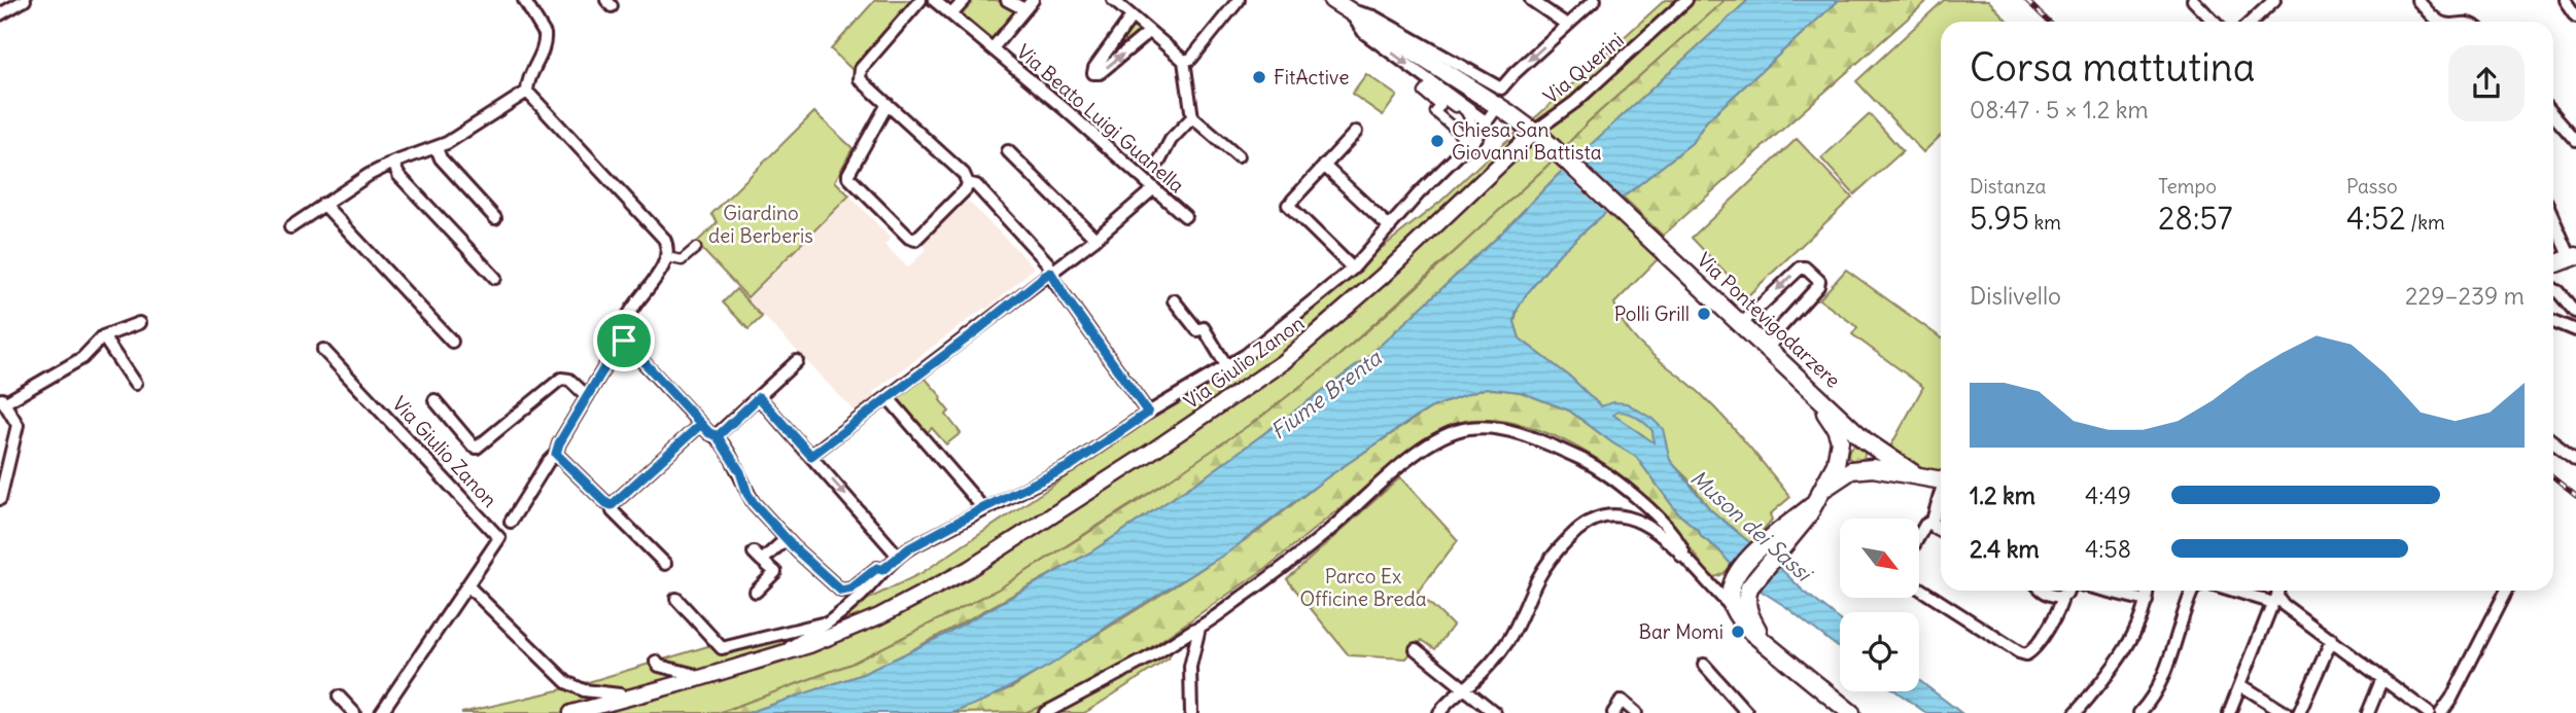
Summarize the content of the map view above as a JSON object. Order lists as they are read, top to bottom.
{
  "streets": {
    "main road": ["Via Pontevigodarzere"],
    "street": ["Via Querini", "Via Beato Luigi Guanella", "Via Giulio Zanon"]
  },
  "crossings": [
    ["Via Querini", "Via Pontevigodarzere"],
    ["Via Querini", "Via Giulio Zanon"],
    ["Via Pontevigodarzere", "Via Giulio Zanon"]
  ],
  "water": ["Fiume Brenta", "Muson dei Sassi"],
  "parks": ["Giardino dei Berberis", "Parco Ex Officine Breda"],
  "places": [
    "FitActive",
    "Chiesa San Giovanni Battista",
    "Polli Grill",
    "Bar Momi"
  ],
  "north": "bottom right",
  "page": {
    "heading": ["Corsa mattutina", "08:47 · 5 × 1.2 km"],
    "stats": [
      ["Distanza", "5.95 km"],
      ["Tempo", "28:57"],
      ["Passo", "4:52 /km"]
    ],
    "chart": ["Dislivello", "229–239 m"],
    "list": [
      {
        "name": "1.2 km",
        "note": "4:49"
      },
      {
        "name": "2.4 km",
        "note": "4:58"
      }
    ]
  }
}
